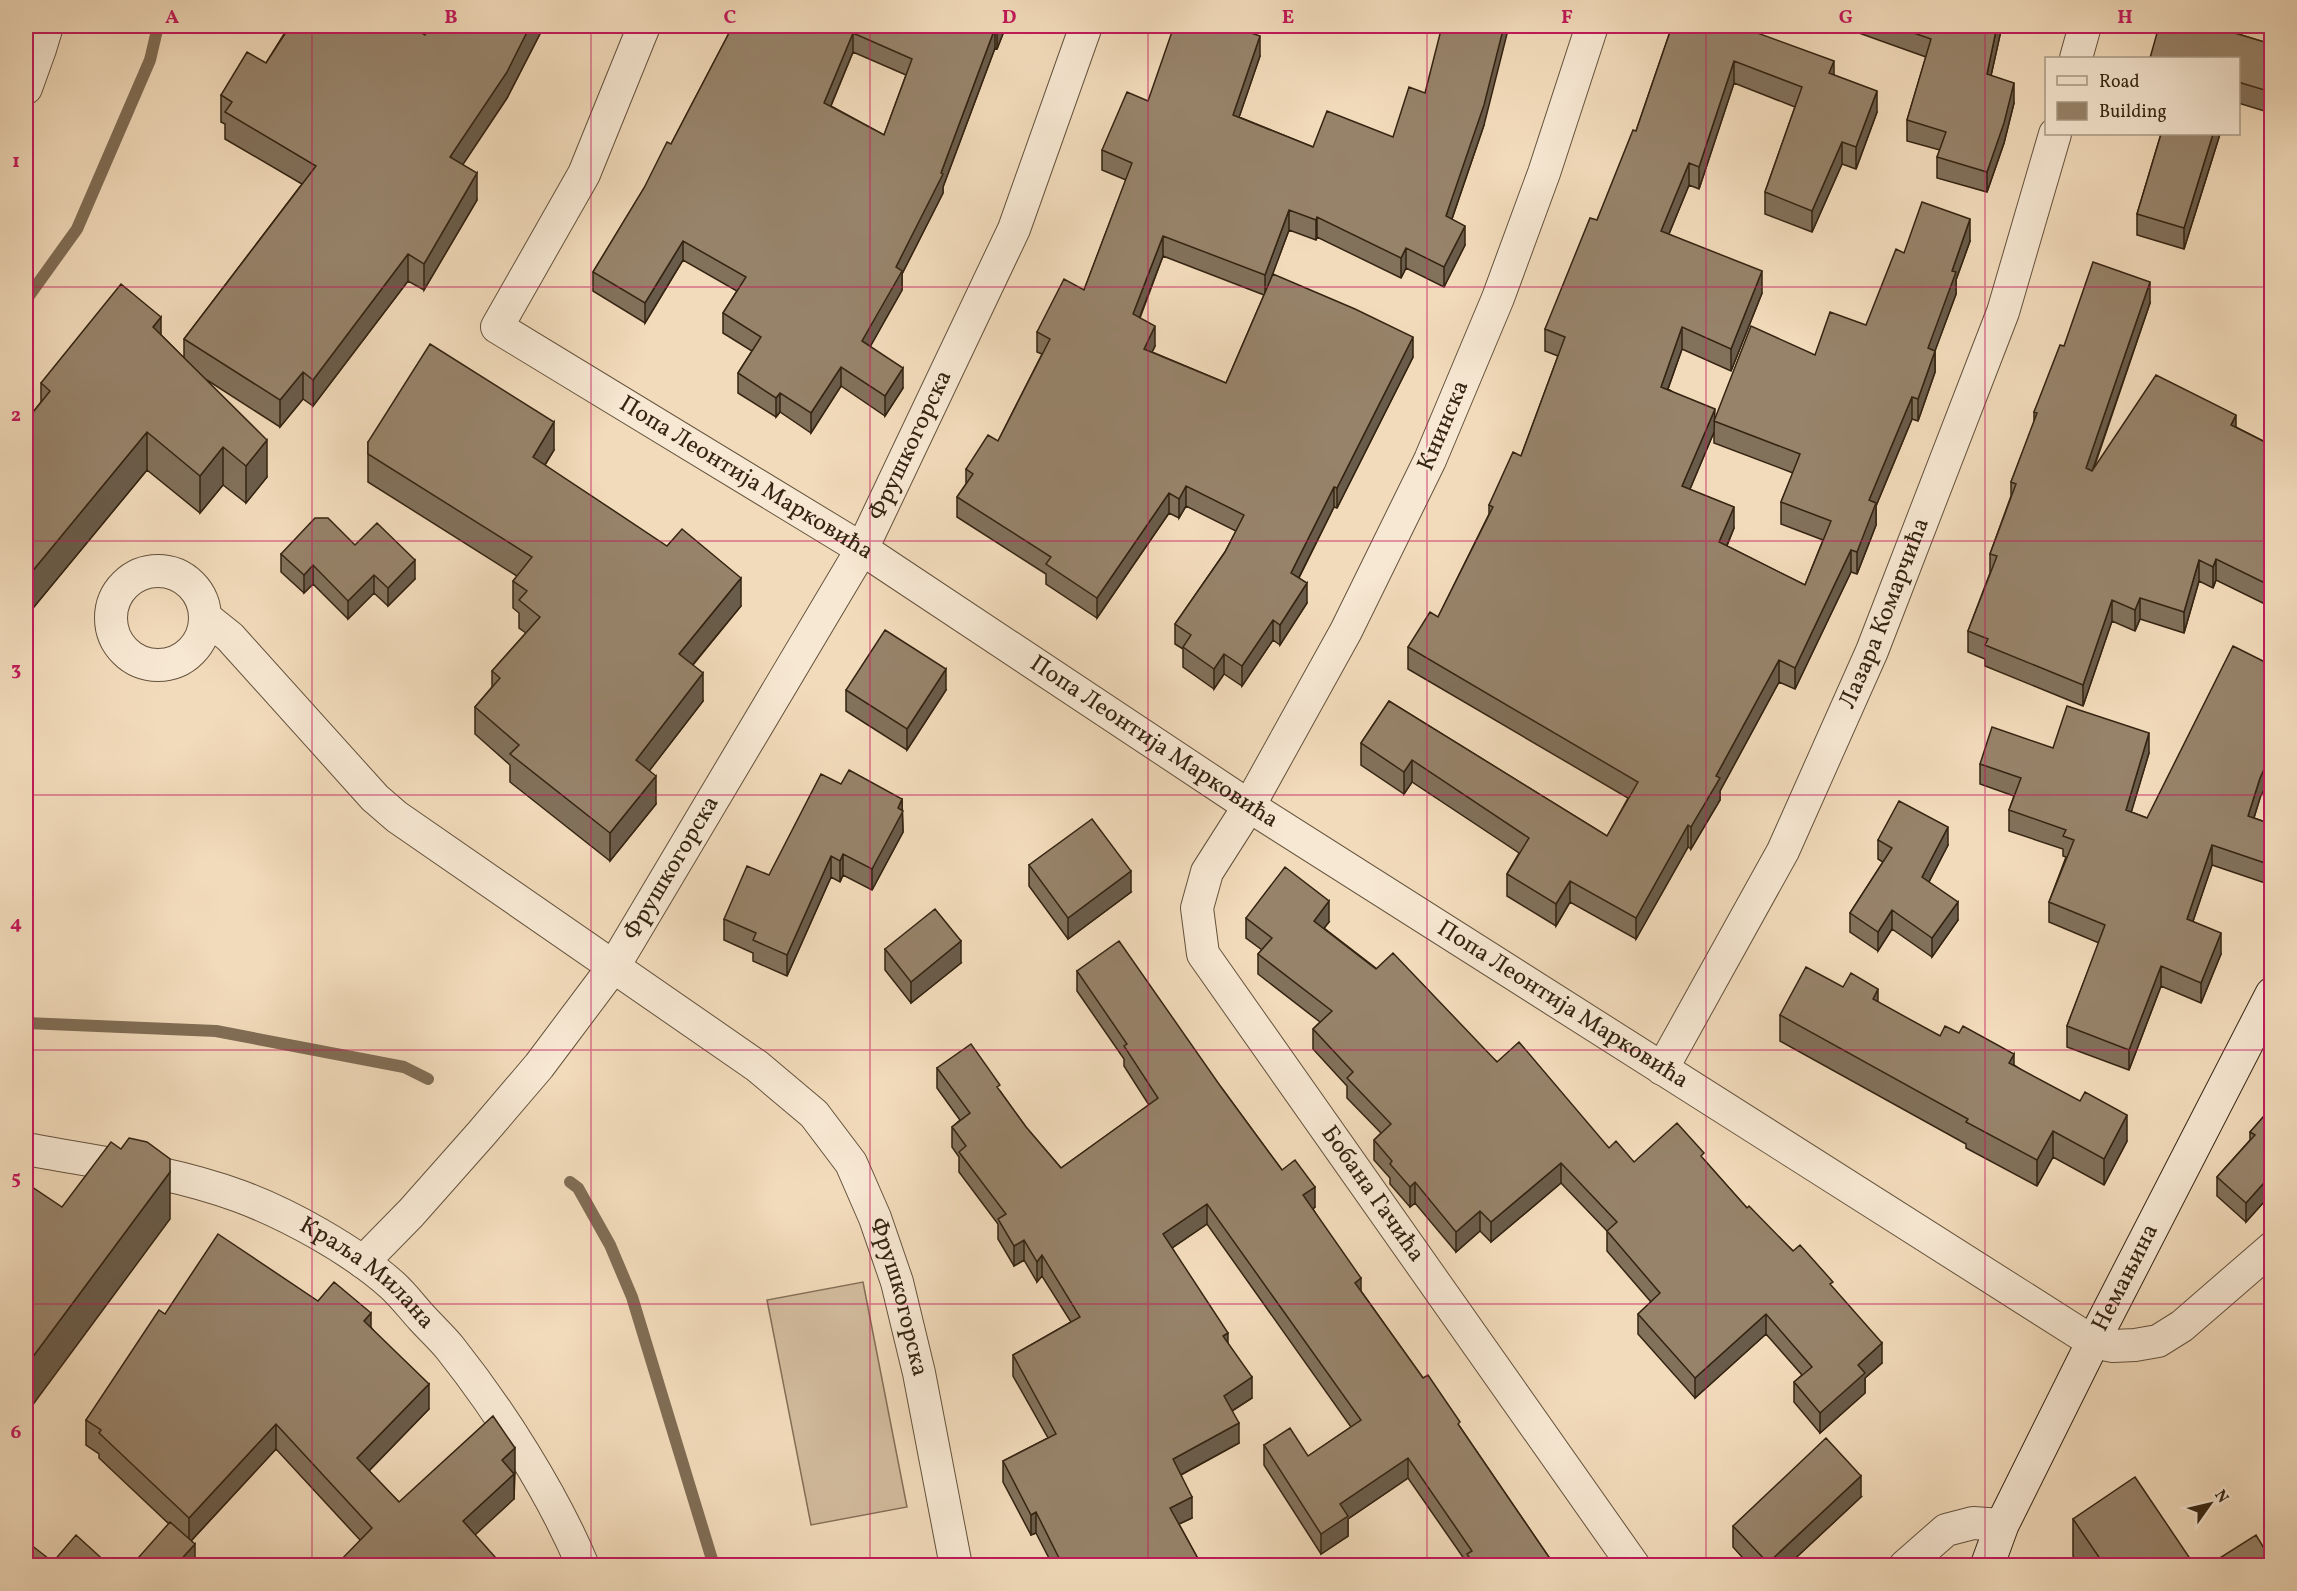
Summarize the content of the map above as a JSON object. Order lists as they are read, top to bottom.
{
  "streets": {
    "street": [
      "Книнска",
      "Фрушкогорска",
      "Попа Леонтија Марковића",
      "Лазара Комарчића",
      "Бобана Гачића",
      "Краља Милана",
      "Немањина"
    ]
  },
  "crossings": [
    ["Книнска", "Попа Леонтија Марковића"],
    ["Книнска", "Бобана Гачића"],
    ["Фрушкогорска", "Попа Леонтија Марковића"],
    ["Фрушкогорска", "Краља Милана"],
    ["Попа Леонтија Марковића", "Лазара Комарчића"],
    ["Попа Леонтија Марковића", "Бобана Гачића"],
    ["Попа Леонтија Марковића", "Немањина"]
  ],
  "legend": ["Road", "Building"],
  "north": "top right",
  "grid": {
    "columns": [
      "A",
      "B",
      "C",
      "D",
      "E",
      "F",
      "G",
      "H"
    ],
    "rows": [
      "1",
      "2",
      "3",
      "4",
      "5",
      "6"
    ]
  }
}
